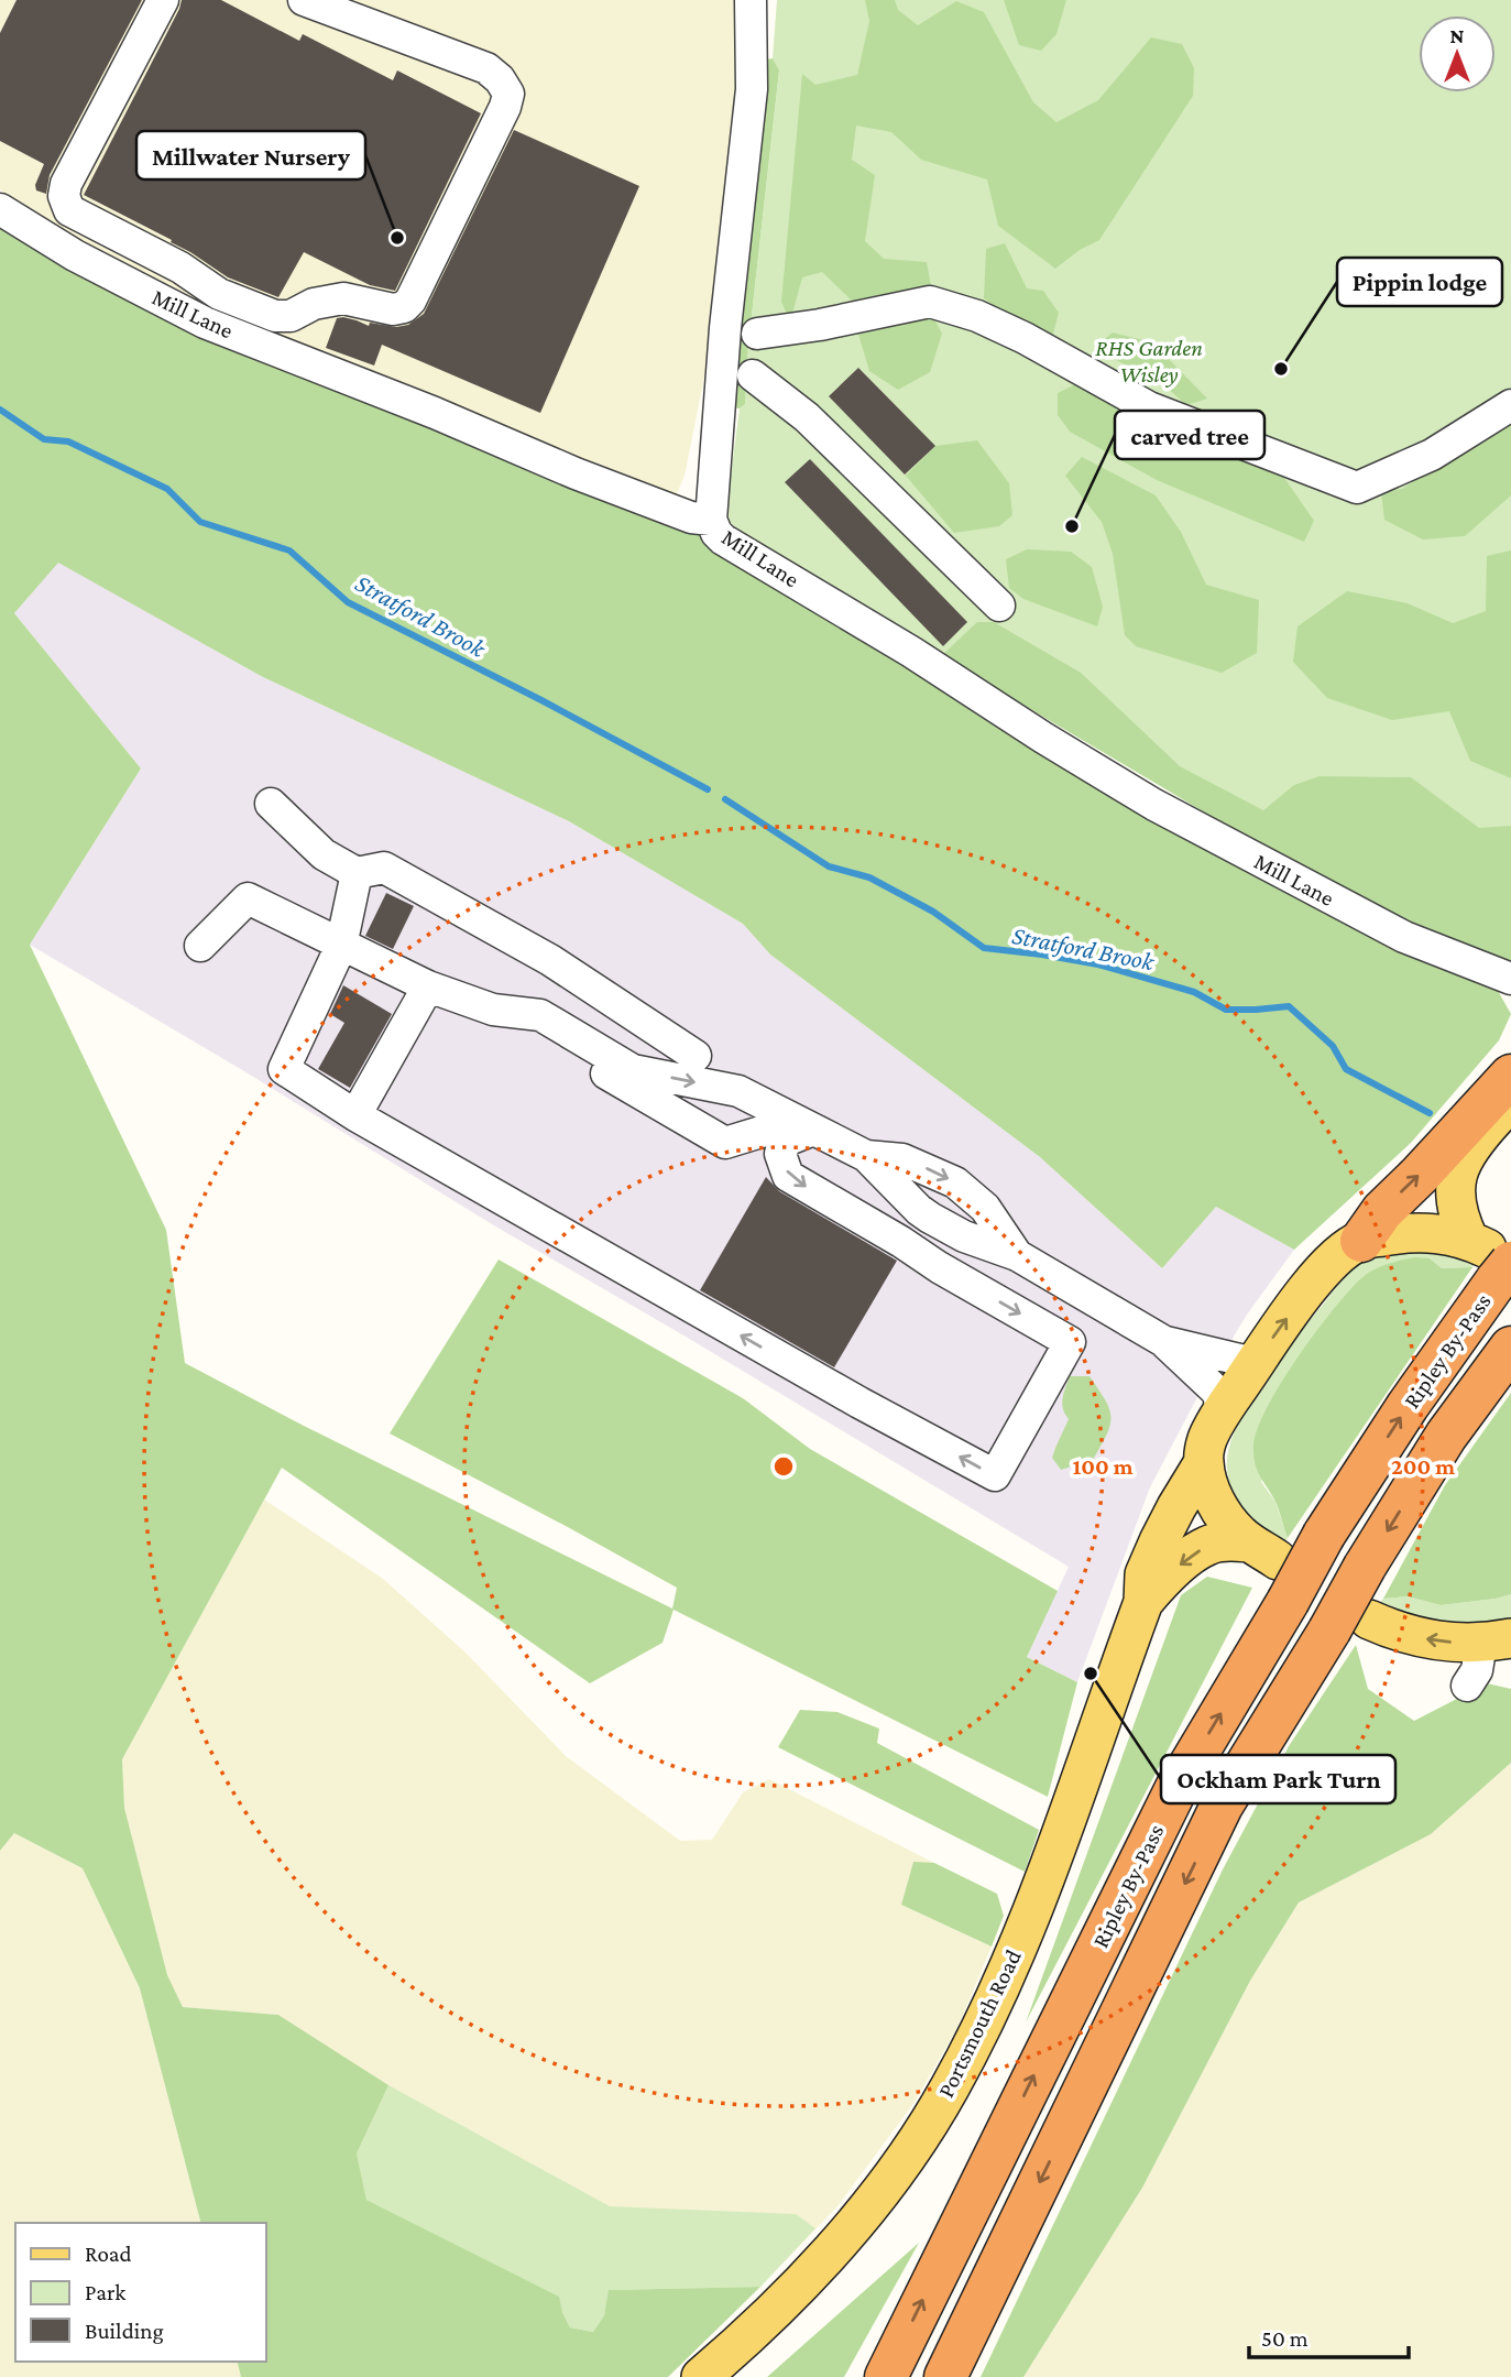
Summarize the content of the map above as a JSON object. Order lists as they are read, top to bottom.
{
  "streets": {
    "highway": ["Ripley By-Pass"],
    "main road": ["Portsmouth Road"],
    "street": ["Mill Lane"]
  },
  "water": ["Stratford Brook"],
  "parks": ["RHS Garden Wisley"],
  "places": [
    "Millwater Nursery",
    "Pippin lodge",
    "carved tree",
    "Ockham Park Turn"
  ],
  "legend": ["Road", "Park", "Building"],
  "scale_bar": "50 m",
  "north": "top",
  "rings": ["100 m", "200 m"]
}
